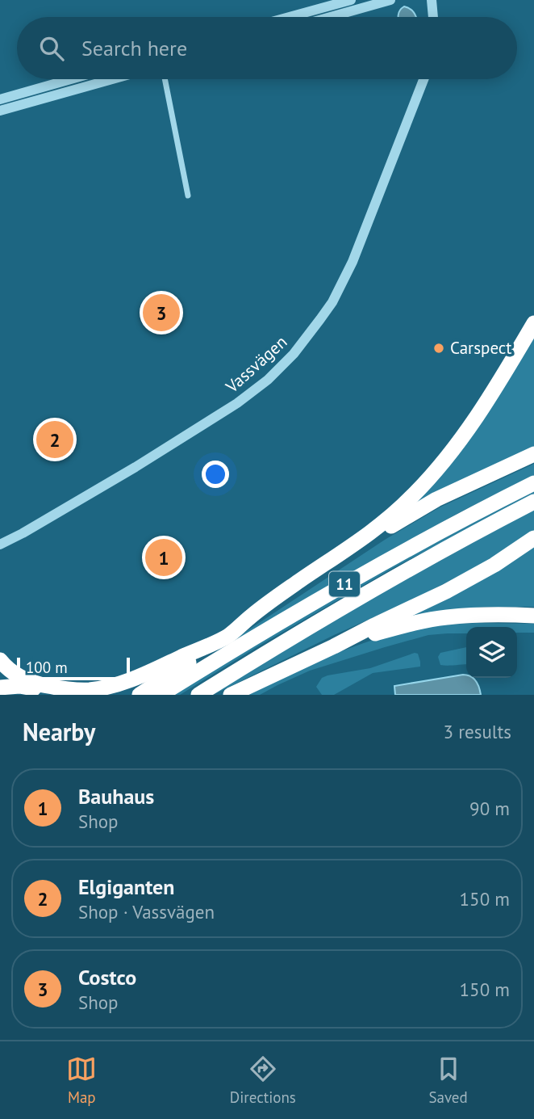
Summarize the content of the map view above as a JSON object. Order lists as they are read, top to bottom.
{
  "streets": {
    "highway": ["11"],
    "street": ["Vassvägen"]
  },
  "places": ["Carspect"],
  "scale_bar": "100 m",
  "page": {
    "search": "Search here",
    "pins": ["3", "2", "1"],
    "scale": "100 m",
    "heading": ["Nearby", "3 results"],
    "list": [
      {
        "mark": "1",
        "name": "Bauhaus",
        "note": "Shop",
        "value": "90 m"
      },
      {
        "mark": "2",
        "name": "Elgiganten",
        "note": "Shop · Vassvägen",
        "value": "150 m"
      },
      {
        "mark": "3",
        "name": "Costco",
        "note": "Shop",
        "value": "150 m"
      }
    ],
    "nav": ["Map", "Directions", "Saved"]
  }
}
